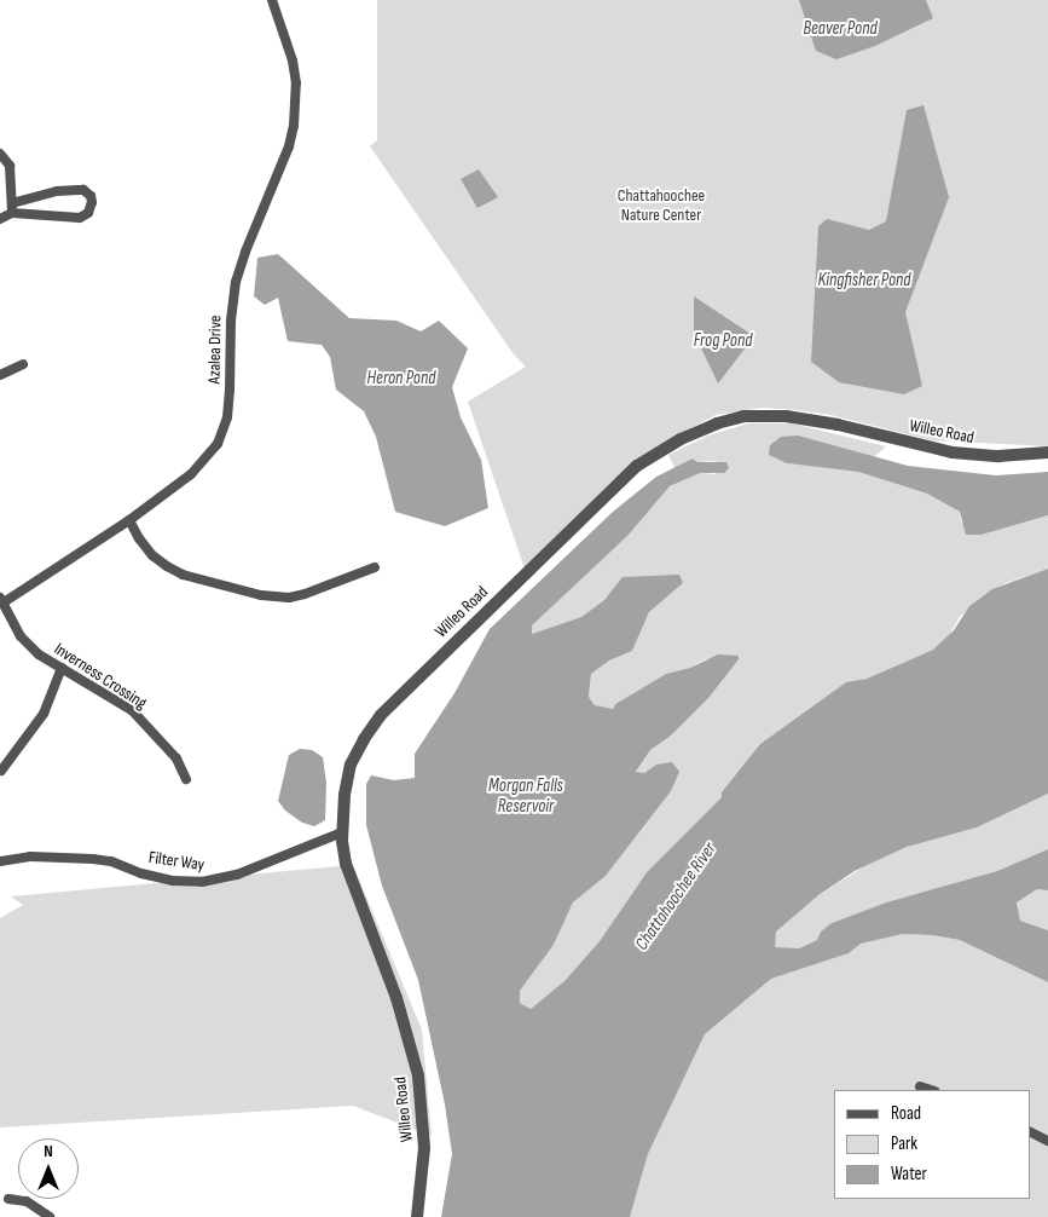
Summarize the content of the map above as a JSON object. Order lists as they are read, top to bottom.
{
  "streets": {
    "street": [
      "Azalea Drive",
      "Willeo Road",
      "Inverness Crossing",
      "Filter Way"
    ]
  },
  "crossings": [
    ["Azalea Drive", "Inverness Crossing"],
    ["Willeo Road", "Filter Way"]
  ],
  "water": [
    "Beaver Pond",
    "Kingfisher Pond",
    "Frog Pond",
    "Heron Pond",
    "Morgan Falls Reservoir",
    "Chattahoochee River"
  ],
  "parks": ["Chattahoochee Nature Center"],
  "legend": ["Road", "Park", "Water"],
  "north": "top"
}
